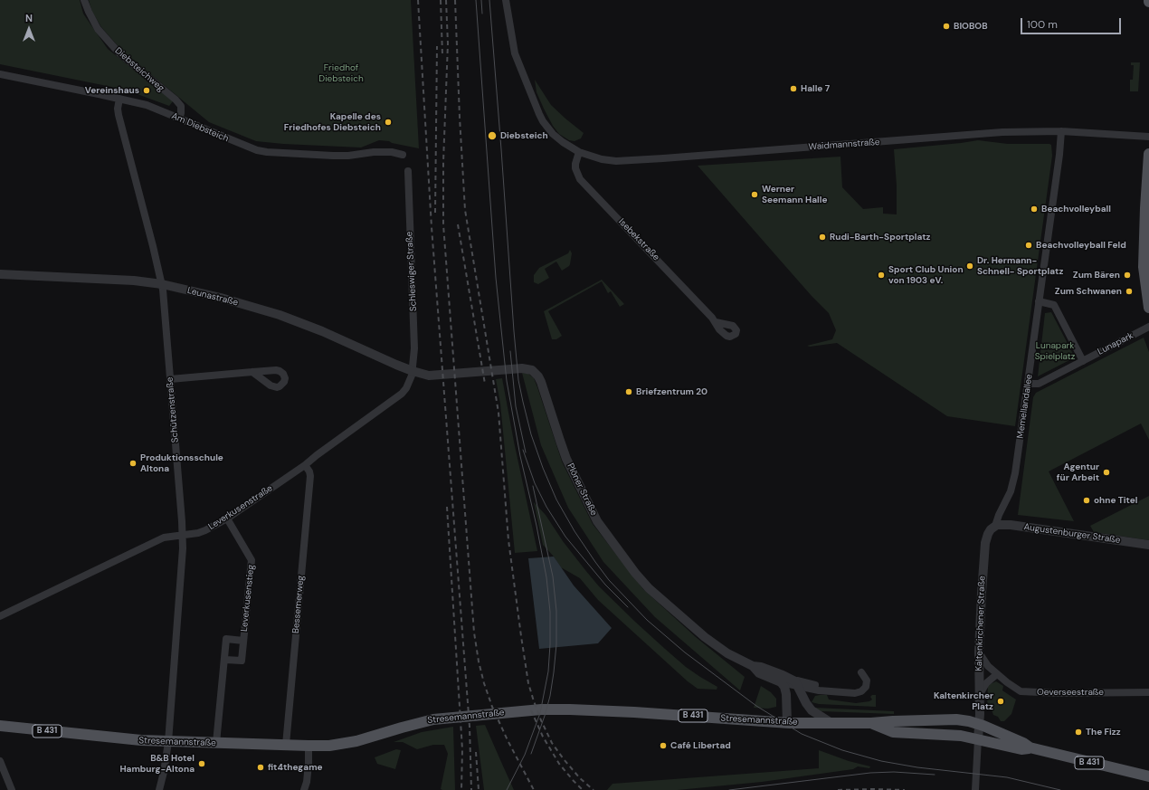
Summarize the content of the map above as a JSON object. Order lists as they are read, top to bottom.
{
  "streets": {
    "main road": ["B 431", "Stresemannstraße"],
    "street": [
      "Diebsteichweg",
      "Am Diebsteich",
      "Waidmannstraße",
      "Isebekstraße",
      "Schleswiger Straße",
      "Leunastraße",
      "Lunapark",
      "Memellandallee",
      "Schützenstraße",
      "Plöner Straße",
      "Leverkusenstraße",
      "Augustenburger Straße",
      "Leverkusenstieg",
      "Bessemerweg",
      "Kaltenkirchener Straße",
      "Oeverseestraße"
    ]
  },
  "crossings": [
    ["Diebsteichweg", "Am Diebsteich"],
    ["Am Diebsteich", "Schützenstraße"],
    ["Waidmannstraße", "Isebekstraße"],
    ["Waidmannstraße", "Memellandallee"],
    ["Schleswiger Straße", "Leunastraße"],
    ["Schleswiger Straße", "Plöner Straße"],
    ["Schleswiger Straße", "Leverkusenstraße"],
    ["Leunastraße", "Schützenstraße"],
    ["Leunastraße", "Plöner Straße"],
    ["Leunastraße", "Leverkusenstraße"],
    ["Lunapark", "Memellandallee"],
    ["Memellandallee", "Augustenburger Straße"],
    ["Memellandallee", "Kaltenkirchener Straße"],
    ["Schützenstraße", "Leverkusenstraße"],
    ["Schützenstraße", "Stresemannstraße"],
    ["Plöner Straße", "Leverkusenstraße"],
    ["Leverkusenstraße", "Leverkusenstieg"],
    ["Leverkusenstraße", "Bessemerweg"],
    ["Augustenburger Straße", "Kaltenkirchener Straße"],
    ["Leverkusenstieg", "Stresemannstraße"],
    ["Bessemerweg", "Stresemannstraße"],
    ["Kaltenkirchener Straße", "Oeverseestraße"],
    ["Kaltenkirchener Straße", "Stresemannstraße"]
  ],
  "parks": ["Friedhof Diebsteich", "Lunapark Spielplatz"],
  "places": [
    "BIOBOB",
    "Halle 7",
    "Vereinshaus",
    "Kapelle des Friedhofes Diebsteich",
    "Diebsteich",
    "Werner Seemann Halle",
    "Beachvolleyball",
    "Rudi-Barth-Sportplatz",
    "Beachvolleyball Feld",
    "Dr. Hermann- Schnell- Sportplatz",
    "Sport Club Union von 1903 eV.",
    "Zum Bären",
    "Zum Schwanen",
    "Briefzentrum 20",
    "Produktionsschule Altona",
    "Agentur für Arbeit",
    "ohne Titel",
    "Kaltenkircher Platz",
    "The Fizz",
    "Café Libertad",
    "B&B Hotel Hamburg-Altona",
    "fit4thegame"
  ],
  "scale_bar": "100 m",
  "north": "top"
}
